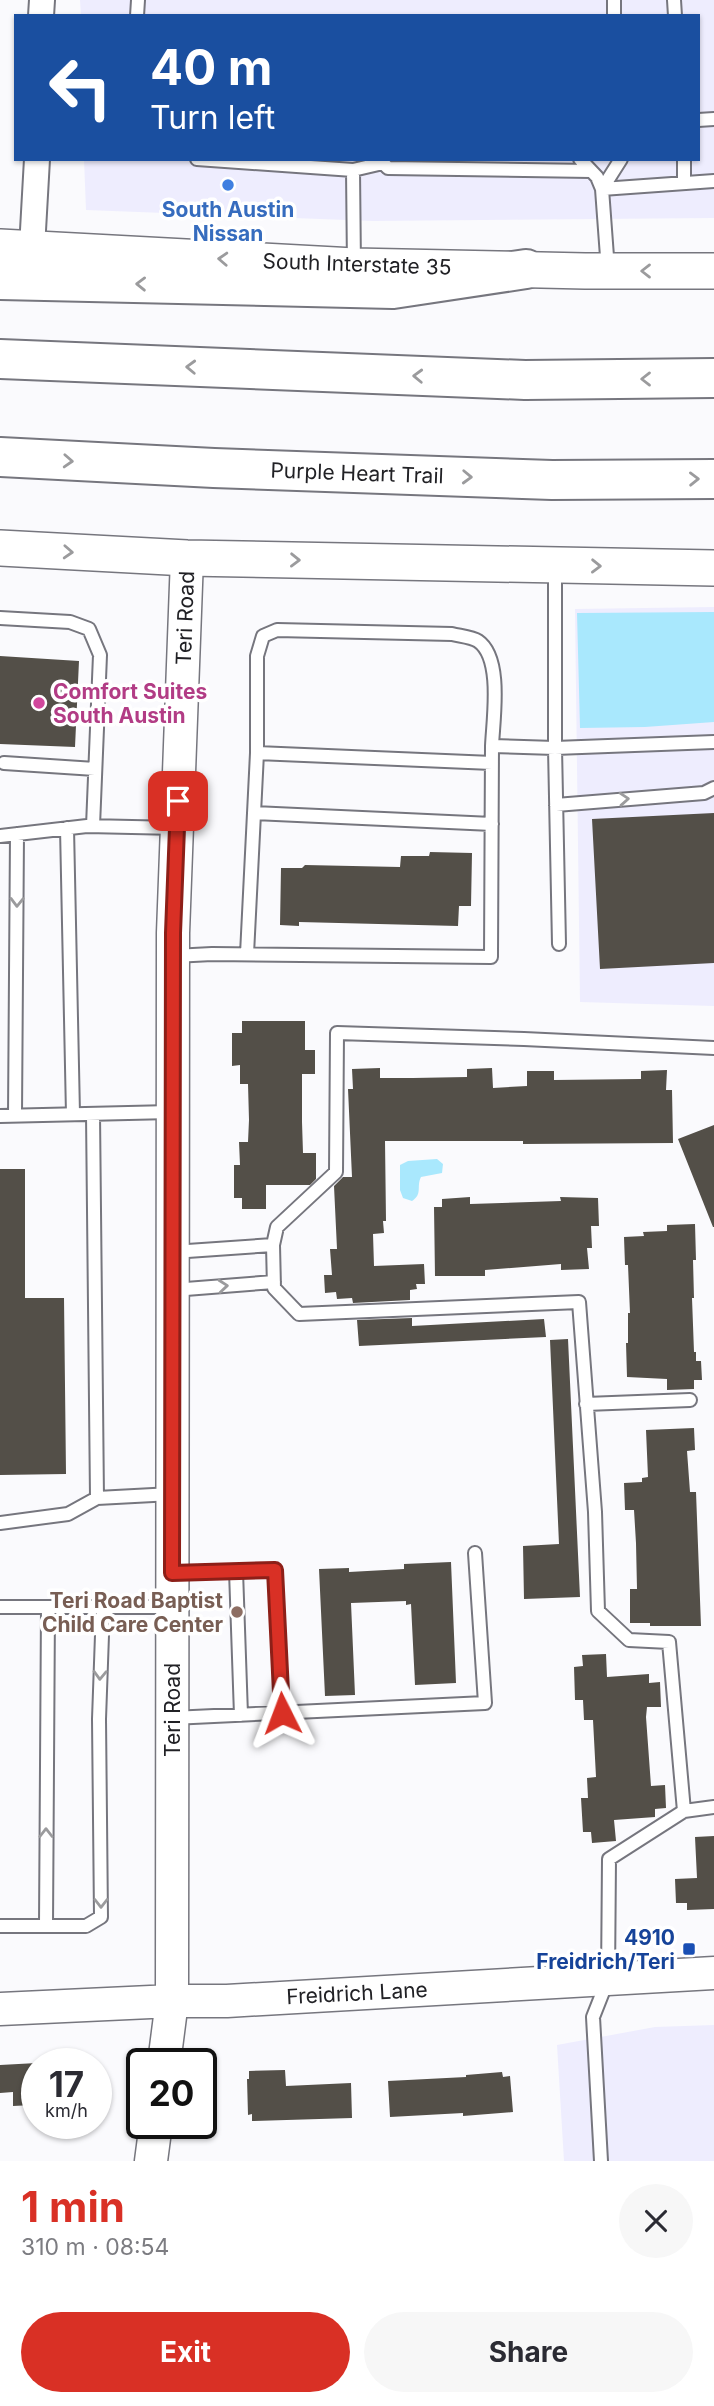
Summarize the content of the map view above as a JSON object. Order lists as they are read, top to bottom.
{
  "streets": {
    "highway": ["Purple Heart Trail"],
    "main road": ["South Interstate 35"],
    "street": ["Teri Road", "Freidrich Lane"]
  },
  "crossings": [
    ["Teri Road", "Freidrich Lane"]
  ],
  "places": {
    "other": ["South Austin Nissan", "Comfort Suites South Austin", "Teri Road Baptist Child Care Center"],
    "transit": ["4910 Freidrich/Teri"]
  },
  "page": {
    "turn": ["40 m", "Turn left"],
    "speed": "17 km/h",
    "limit": "20",
    "heading": ["1 min", "310 m · 08:54"],
    "buttons": ["Exit", "Share"]
  }
}
